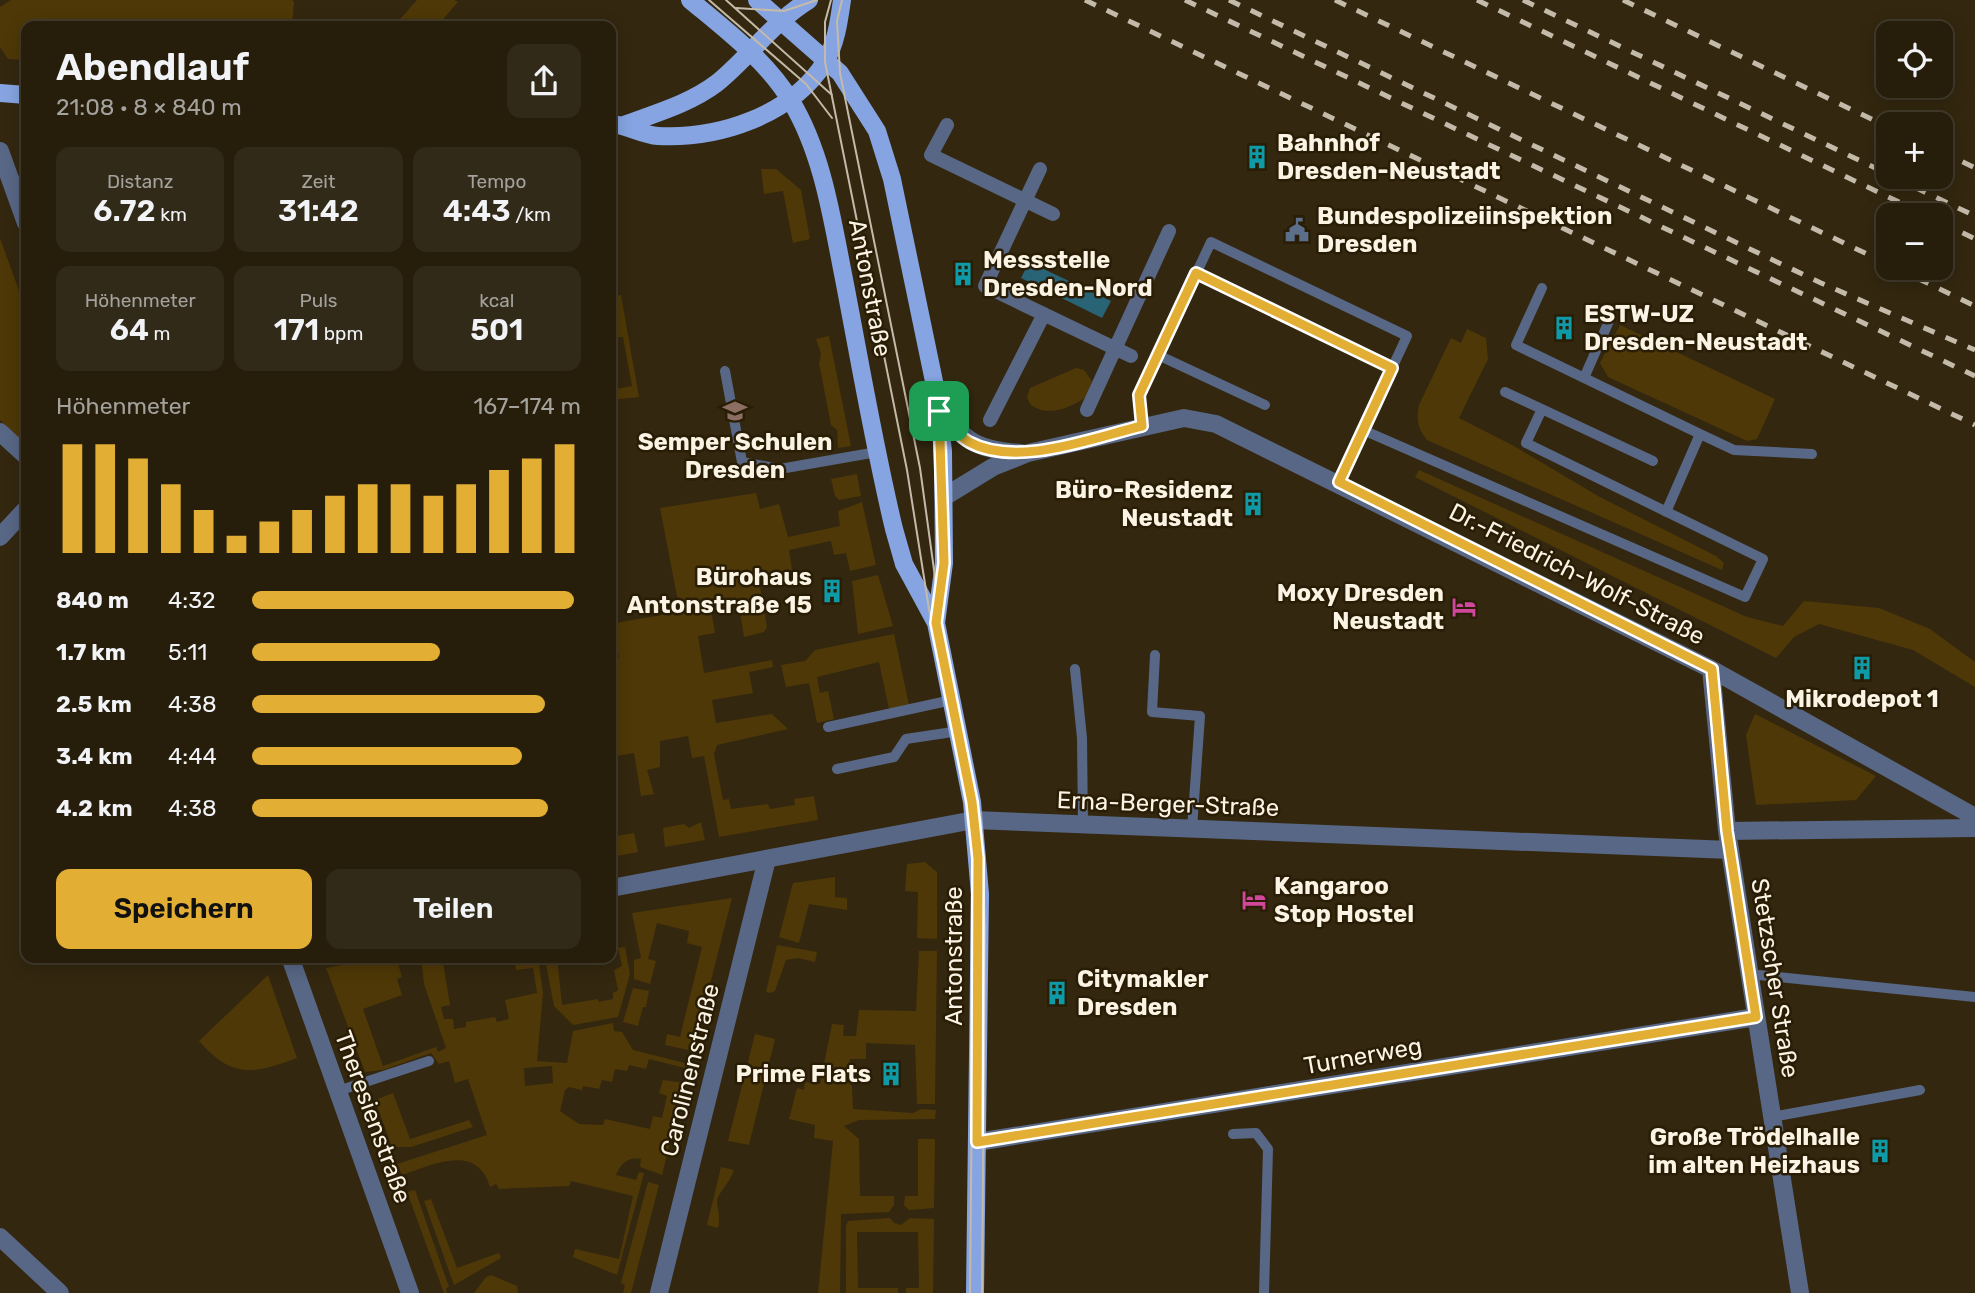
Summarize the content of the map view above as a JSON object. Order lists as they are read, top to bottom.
{
  "streets": {
    "main road": ["Antonstraße"],
    "street": [
      "Dr.-Friedrich-Wolf-Straße",
      "Erna-Berger-Straße",
      "Stetzscher Straße",
      "Turnerweg",
      "Carolinenstraße",
      "Theresienstraße"
    ]
  },
  "crossings": [
    ["Antonstraße", "Erna-Berger-Straße"],
    ["Antonstraße", "Turnerweg"],
    ["Dr.-Friedrich-Wolf-Straße", "Stetzscher Straße"],
    ["Erna-Berger-Straße", "Stetzscher Straße"],
    ["Erna-Berger-Straße", "Carolinenstraße"],
    ["Stetzscher Straße", "Turnerweg"]
  ],
  "places": {
    "building": [
      "Bahnhof Dresden-Neustadt",
      "Messstelle Dresden-Nord",
      "ESTW-UZ Dresden-Neustadt",
      "Büro-Residenz Neustadt",
      "Bürohaus Antonstraße 15",
      "Mikrodepot 1",
      "Citymakler Dresden",
      "Prime Flats",
      "Große Trödelhalle im alten Heizhaus"
    ],
    "public building": ["Bundespolizeiinspektion Dresden"],
    "school or university": ["Semper Schulen Dresden"],
    "hotel": ["Moxy Dresden Neustadt", "Kangaroo Stop Hostel"]
  },
  "page": {
    "map_buttons": ["+", "−"],
    "heading": ["Abendlauf", "21:08 · 8 × 840 m"],
    "stats": [
      ["Distanz", "6.72 km"],
      ["Zeit", "31:42"],
      ["Tempo", "4:43 /km"],
      ["Höhenmeter", "64 m"],
      ["Puls", "171 bpm"],
      ["kcal", "501"]
    ],
    "chart": ["Höhenmeter", "167–174 m"],
    "list": [
      {
        "name": "840 m",
        "note": "4:32"
      },
      {
        "name": "1.7 km",
        "note": "5:11"
      },
      {
        "name": "2.5 km",
        "note": "4:38"
      },
      {
        "name": "3.4 km",
        "note": "4:44"
      },
      {
        "name": "4.2 km",
        "note": "4:38"
      }
    ],
    "buttons": ["Speichern", "Teilen"]
  }
}
